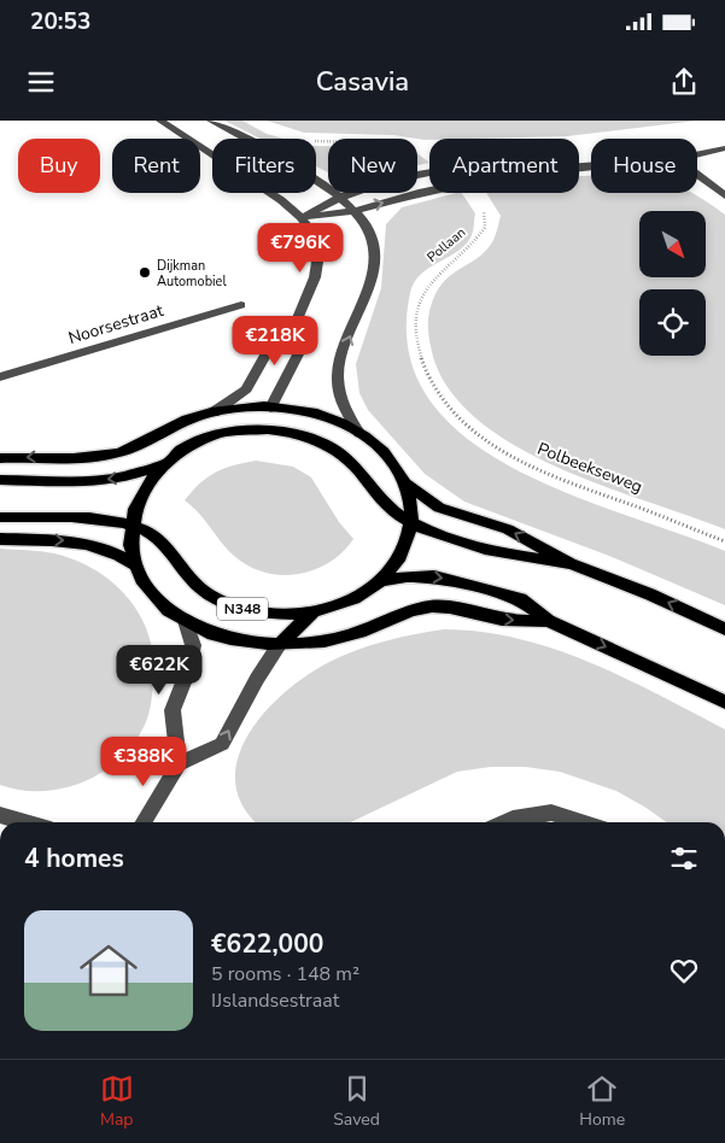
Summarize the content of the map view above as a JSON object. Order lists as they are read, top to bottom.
{
  "streets": {
    "main road": ["N348"],
    "street": ["Noorsestraat"],
    "path": ["Pollaan", "Polbeekseweg"]
  },
  "crossings": [
    ["Pollaan", "Polbeekseweg"]
  ],
  "places": ["Dijkman Automobiel"],
  "north": "bottom right",
  "page": {
    "status": "20:53",
    "header": "Casavia",
    "chip": [
      "Buy",
      "Rent",
      "Filters",
      "New",
      "Apartment",
      "House"
    ],
    "price": [
      "€796K",
      "€218K",
      "€622K",
      "€388K"
    ],
    "heading": "4 homes",
    "list": [
      {
        "name": "€622,000",
        "note": "5 rooms · 148 m² · IJslandsestraat"
      }
    ],
    "tabs": ["Map", "Saved", "Home"]
  }
}
